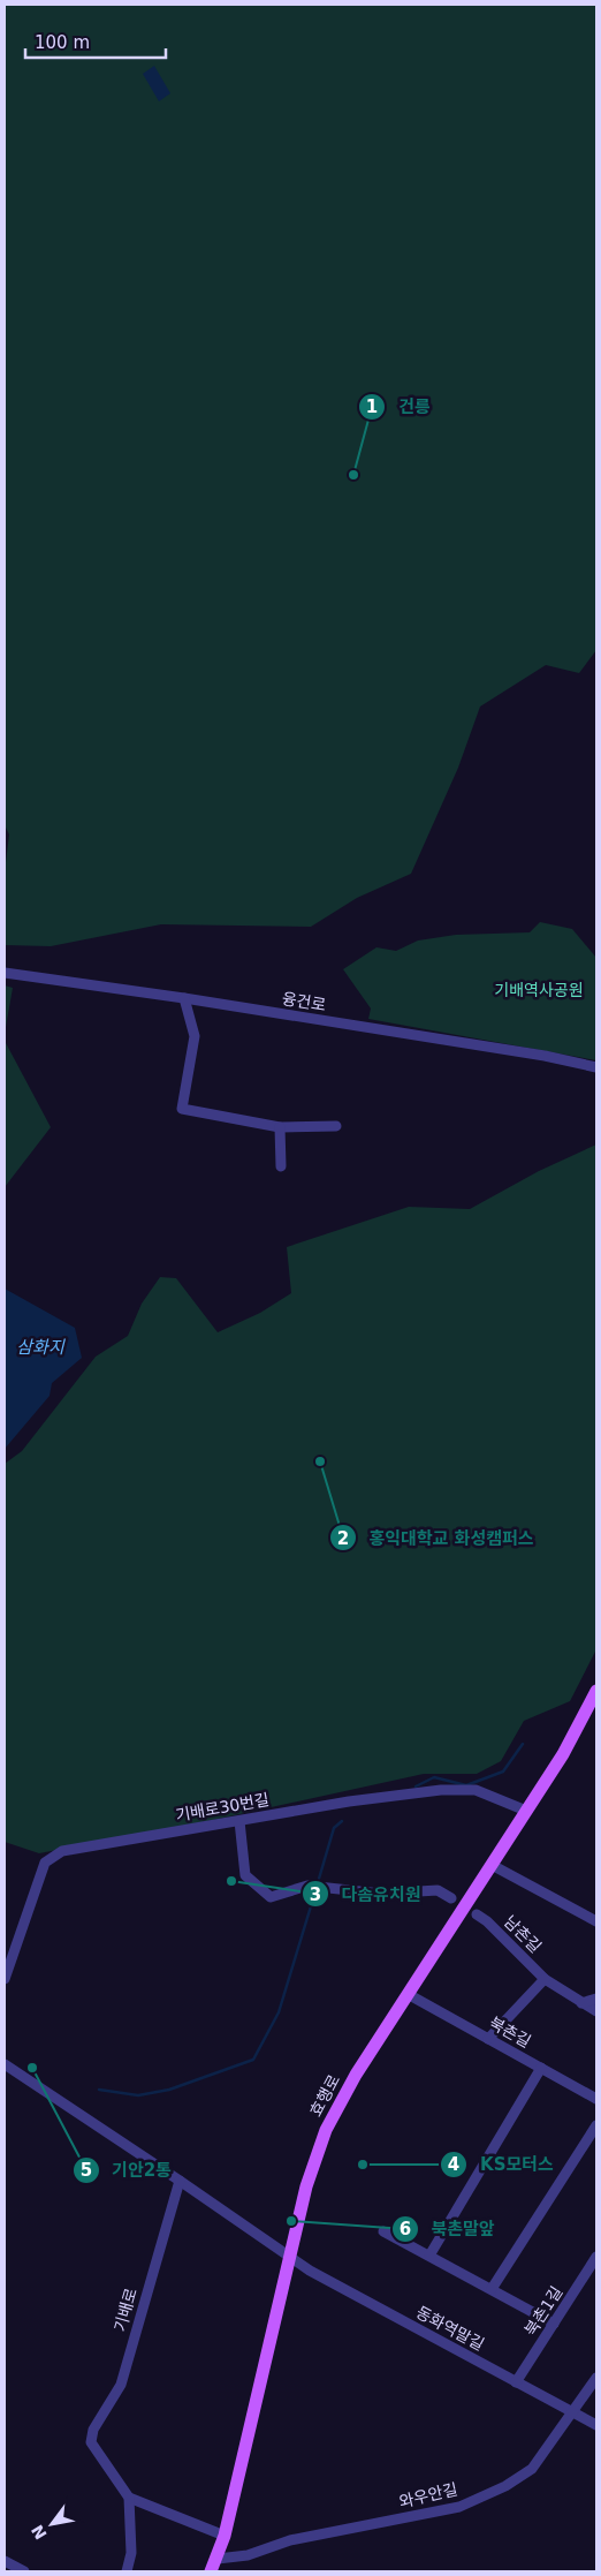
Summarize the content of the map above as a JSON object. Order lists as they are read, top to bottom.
{
  "streets": {
    "main road": ["효행로"],
    "street": [
      "융건로",
      "기배로30번길",
      "남촌길",
      "북촌길",
      "기배로",
      "북촌1길",
      "동화역말길",
      "와우안길"
    ]
  },
  "crossings": [
    ["기배로30번길", "효행로"],
    ["북촌길", "효행로"],
    ["효행로", "동화역말길"],
    ["효행로", "와우안길"],
    ["북촌1길", "동화역말길"],
    ["동화역말길", "와우안길"]
  ],
  "water": ["삼화지"],
  "parks": ["기배역사공원"],
  "places": [
    "건릉",
    "홍익대학교 화성캠퍼스",
    "다솜유치원",
    "기안2통",
    "KS모터스",
    "북촌말앞"
  ],
  "scale_bar": "100 m",
  "north": "bottom left"
}
